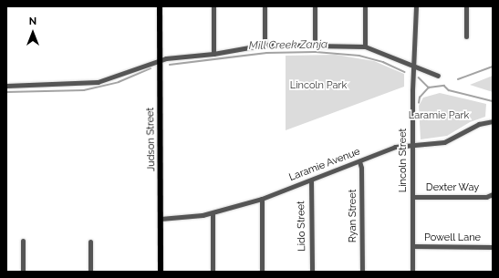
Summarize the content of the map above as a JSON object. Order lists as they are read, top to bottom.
{
  "streets": {
    "main road": ["Judson Street"],
    "street": [
      "Lincoln Street",
      "Laramie Avenue",
      "Dexter Way",
      "Ryan Street",
      "Lido Street",
      "Powell Lane"
    ]
  },
  "crossings": [
    ["Judson Street", "Laramie Avenue"],
    ["Lincoln Street", "Laramie Avenue"],
    ["Lincoln Street", "Dexter Way"],
    ["Lincoln Street", "Powell Lane"],
    ["Laramie Avenue", "Ryan Street"],
    ["Laramie Avenue", "Lido Street"]
  ],
  "water": ["Mill Creek Zanja"],
  "parks": ["Lincoln Park", "Laramie Park"],
  "north": "top"
}
